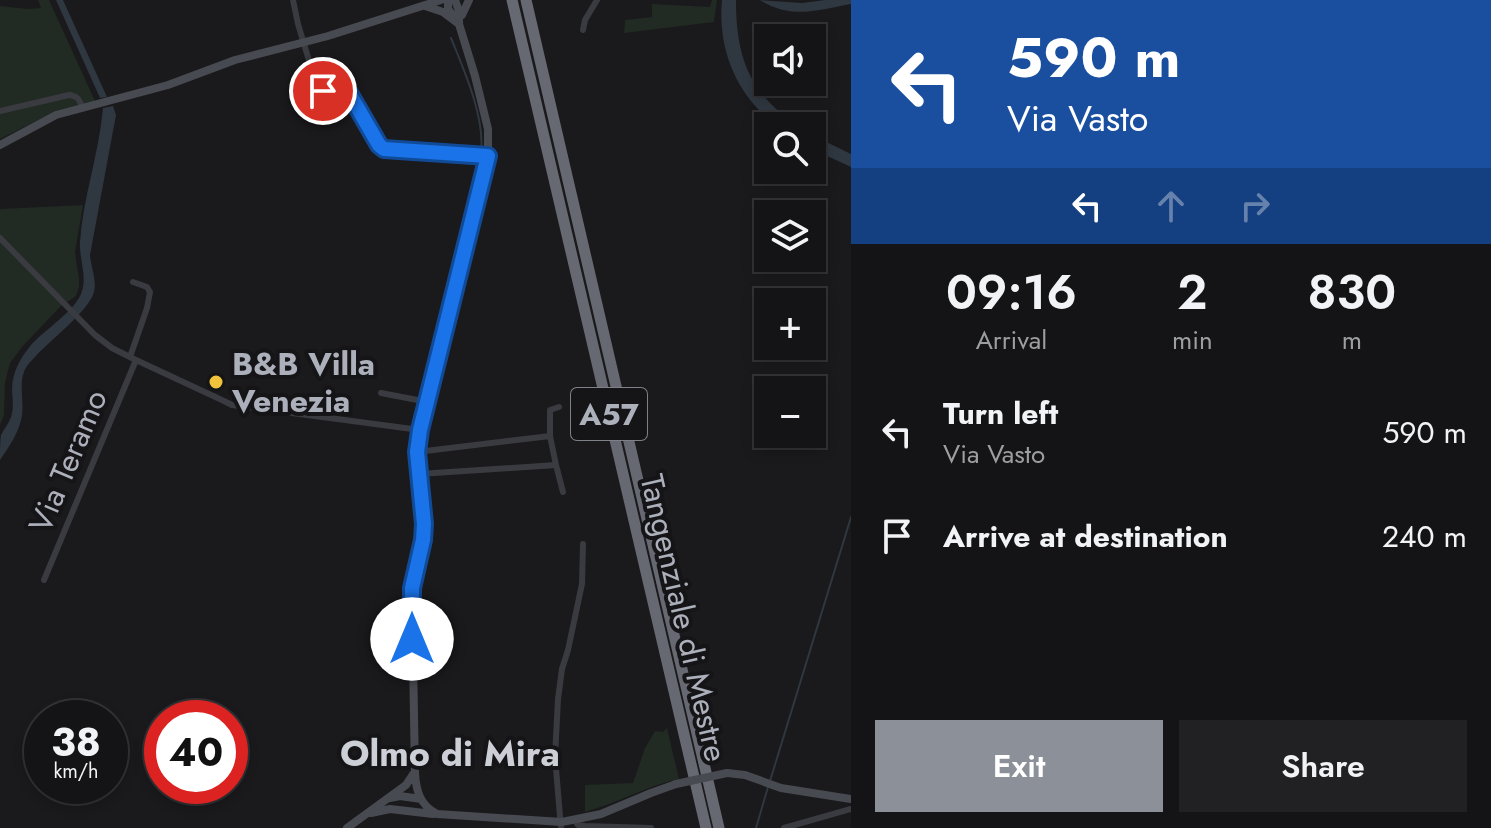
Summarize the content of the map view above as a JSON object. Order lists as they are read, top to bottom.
{
  "streets": {
    "highway": ["A57", "Tangenziale di Mestre"],
    "street": ["Via Teramo"]
  },
  "districts": ["Olmo di Mira"],
  "places": ["B&B Villa Venezia"],
  "page": {
    "turn": ["590 m", "Via Vasto"],
    "map_buttons": ["+", "−"],
    "eta": [
      "09:16",
      "Arrival",
      "2",
      "min",
      "830",
      "m"
    ],
    "list": [
      {
        "name": "Turn left",
        "note": "Via Vasto",
        "value": "590 m"
      },
      {
        "name": "Arrive at destination",
        "value": "240 m"
      }
    ],
    "speed": "38 km/h",
    "limit": "40",
    "buttons": ["Exit", "Share"]
  }
}
